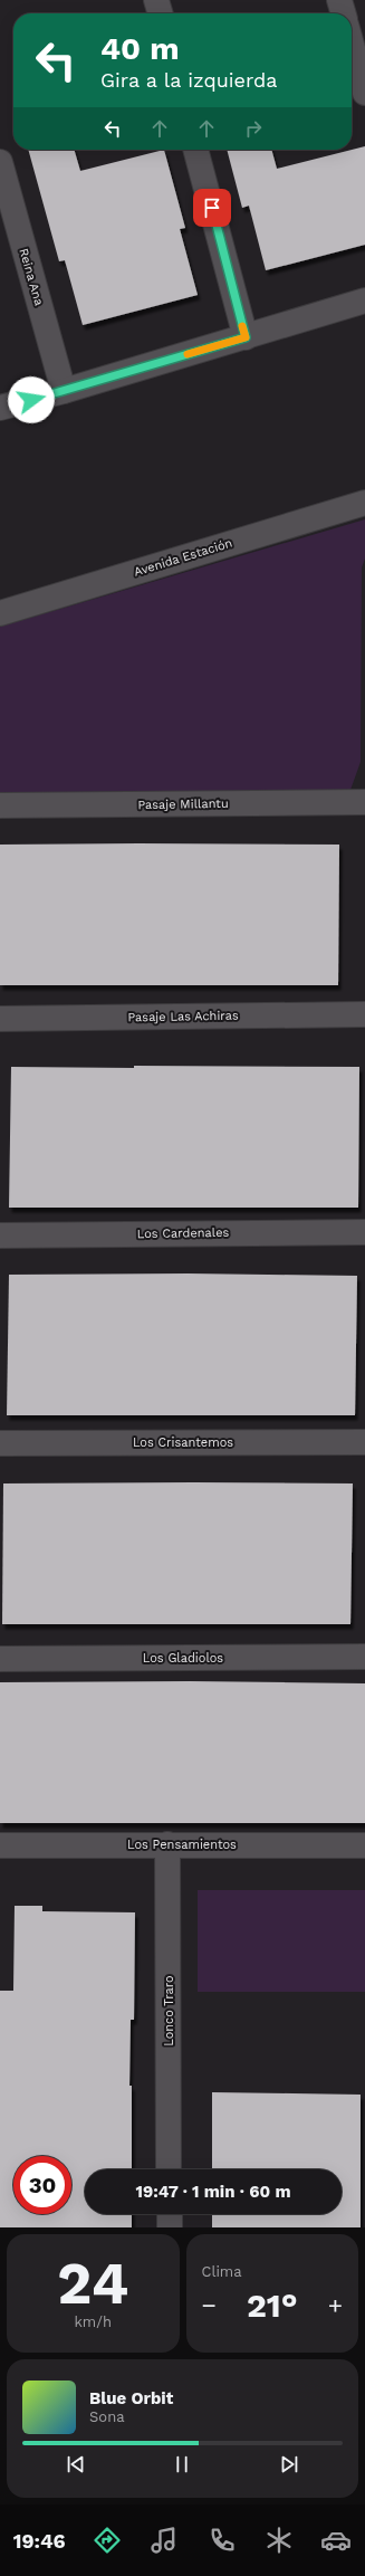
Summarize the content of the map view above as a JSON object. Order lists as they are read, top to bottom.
{
  "streets": {
    "street": [
      "Reina Ana",
      "Avenida Estación",
      "Pasaje Millantu",
      "Pasaje Las Achiras",
      "Los Cardenales",
      "Los Crisantemos",
      "Los Gladiolos",
      "Los Pensamientos",
      "Lonco Traro"
    ]
  },
  "crossings": [
    ["Los Pensamientos", "Lonco Traro"]
  ],
  "page": {
    "turn": ["40 m", "Gira a la izquierda"],
    "limit": "30",
    "trip": "19:47 · 1 min · 60 m",
    "tile": [
      ["24", "km/h"],
      "Clima"
    ],
    "heat": ["−", "21°", "+"],
    "song": ["Blue Orbit", "Sona"],
    "tabs": "19:46"
  }
}
